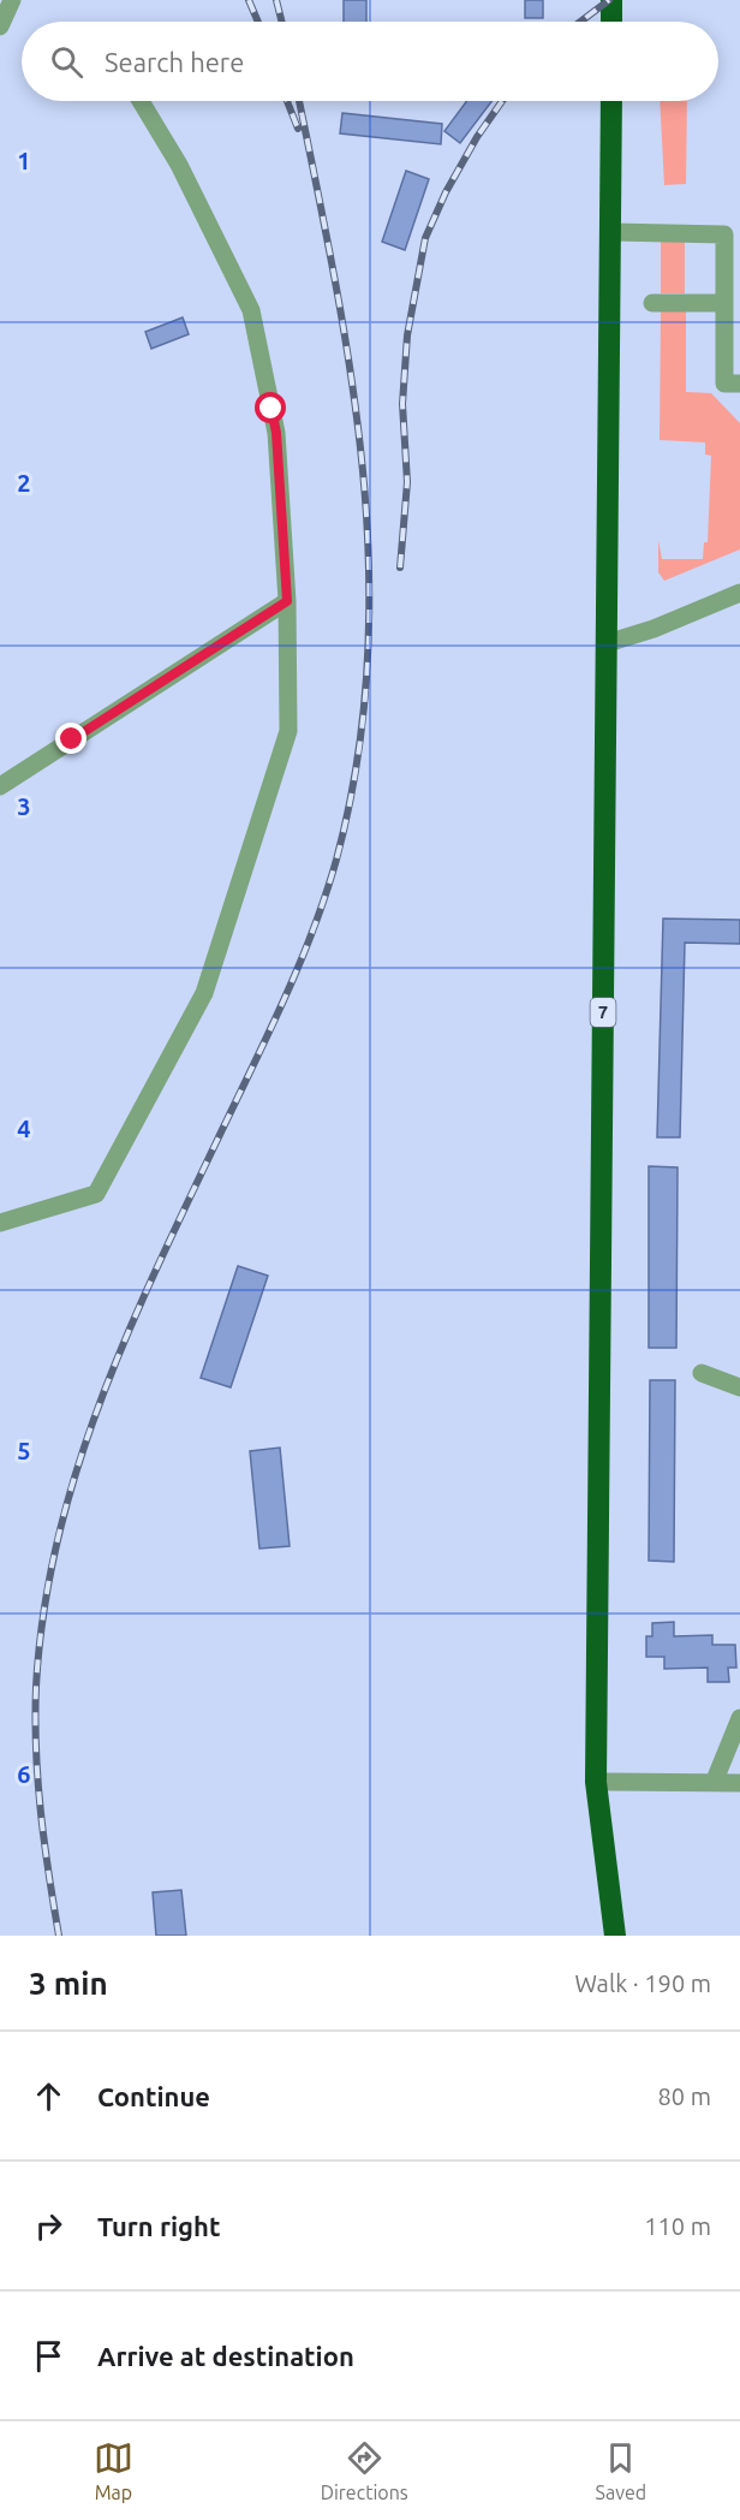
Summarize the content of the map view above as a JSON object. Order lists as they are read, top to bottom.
{
  "streets": {
    "highway": ["7"]
  },
  "page": {
    "search": "Search here",
    "heading": ["3 min", "Walk · 190 m"],
    "list": [
      ["Continue", "80 m"],
      ["Turn right", "110 m"],
      "Arrive at destination"
    ],
    "nav": ["Map", "Directions", "Saved"]
  },
  "grid": {
    "rows": [
      "1",
      "2",
      "3",
      "4",
      "5",
      "6"
    ]
  }
}
